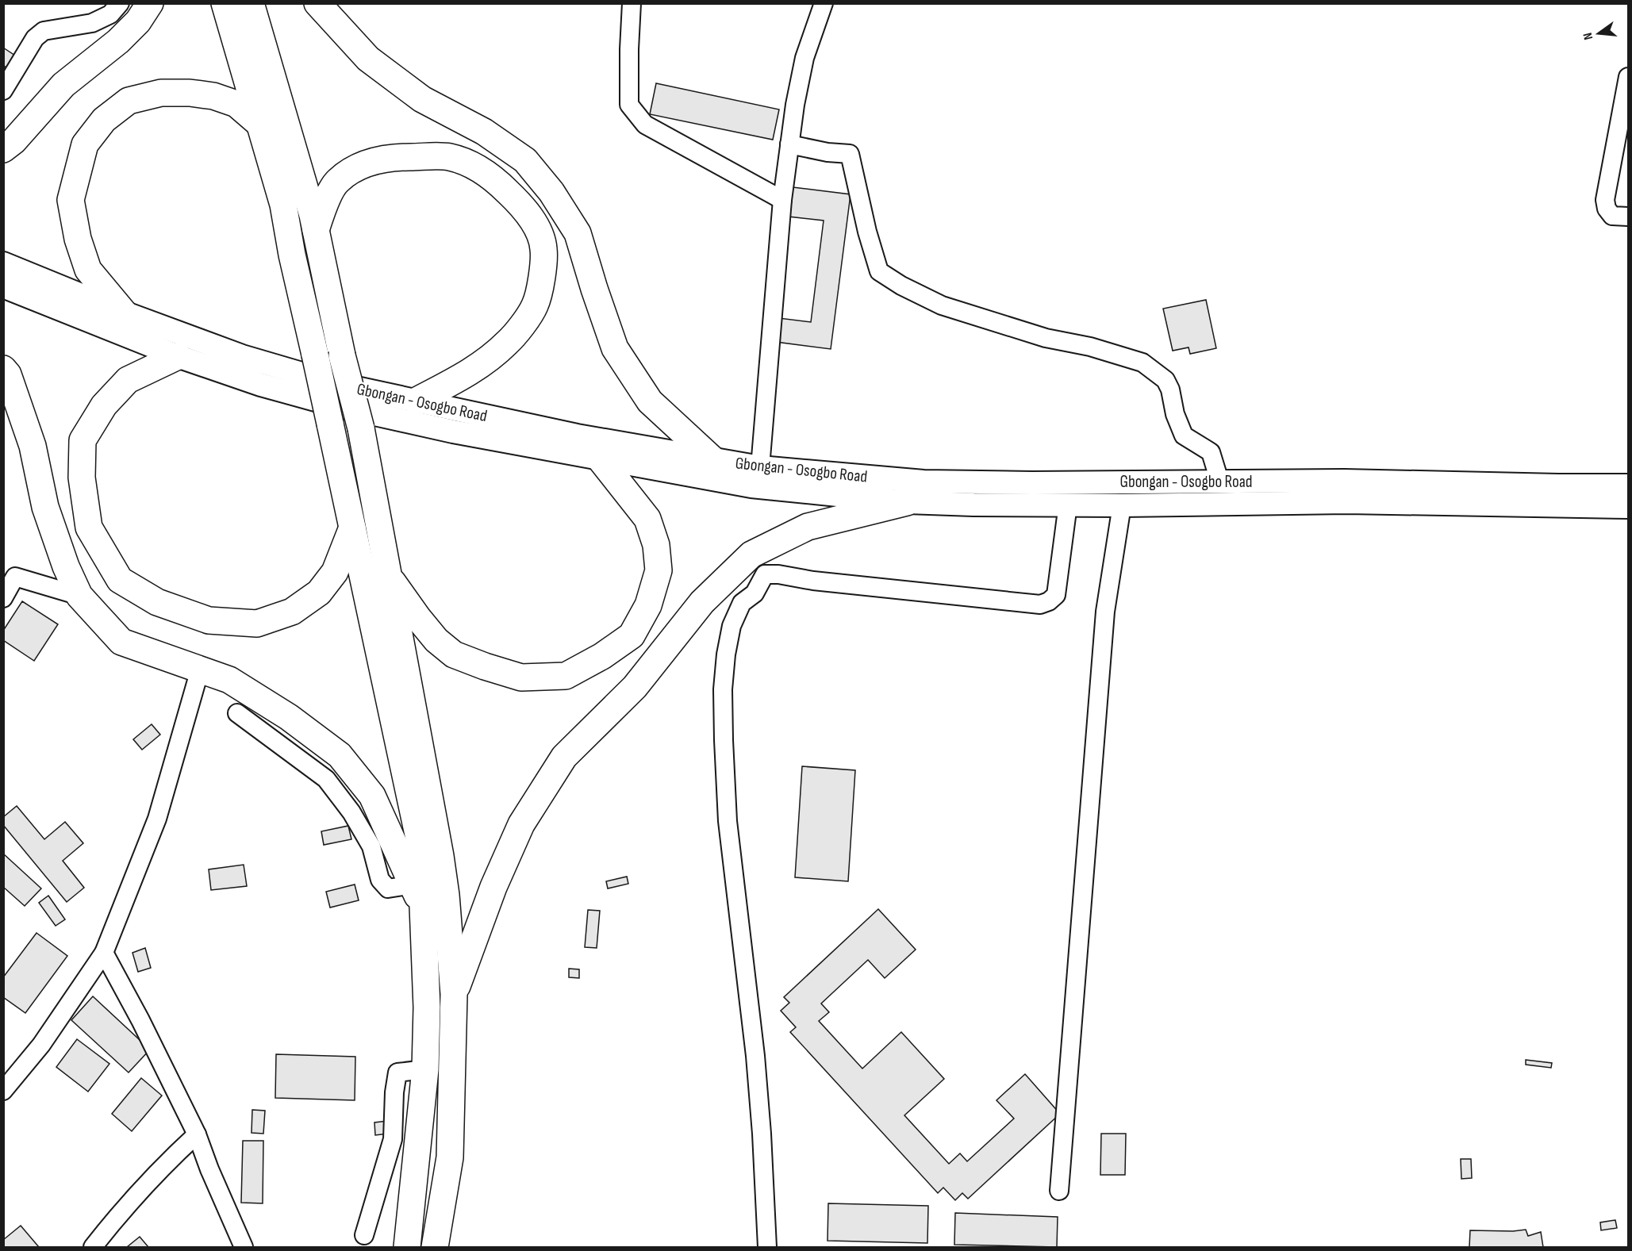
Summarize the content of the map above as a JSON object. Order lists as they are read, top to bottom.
{
  "streets": {
    "main road": ["Gbongan - Osogbo Road"]
  },
  "north": "left"
}
